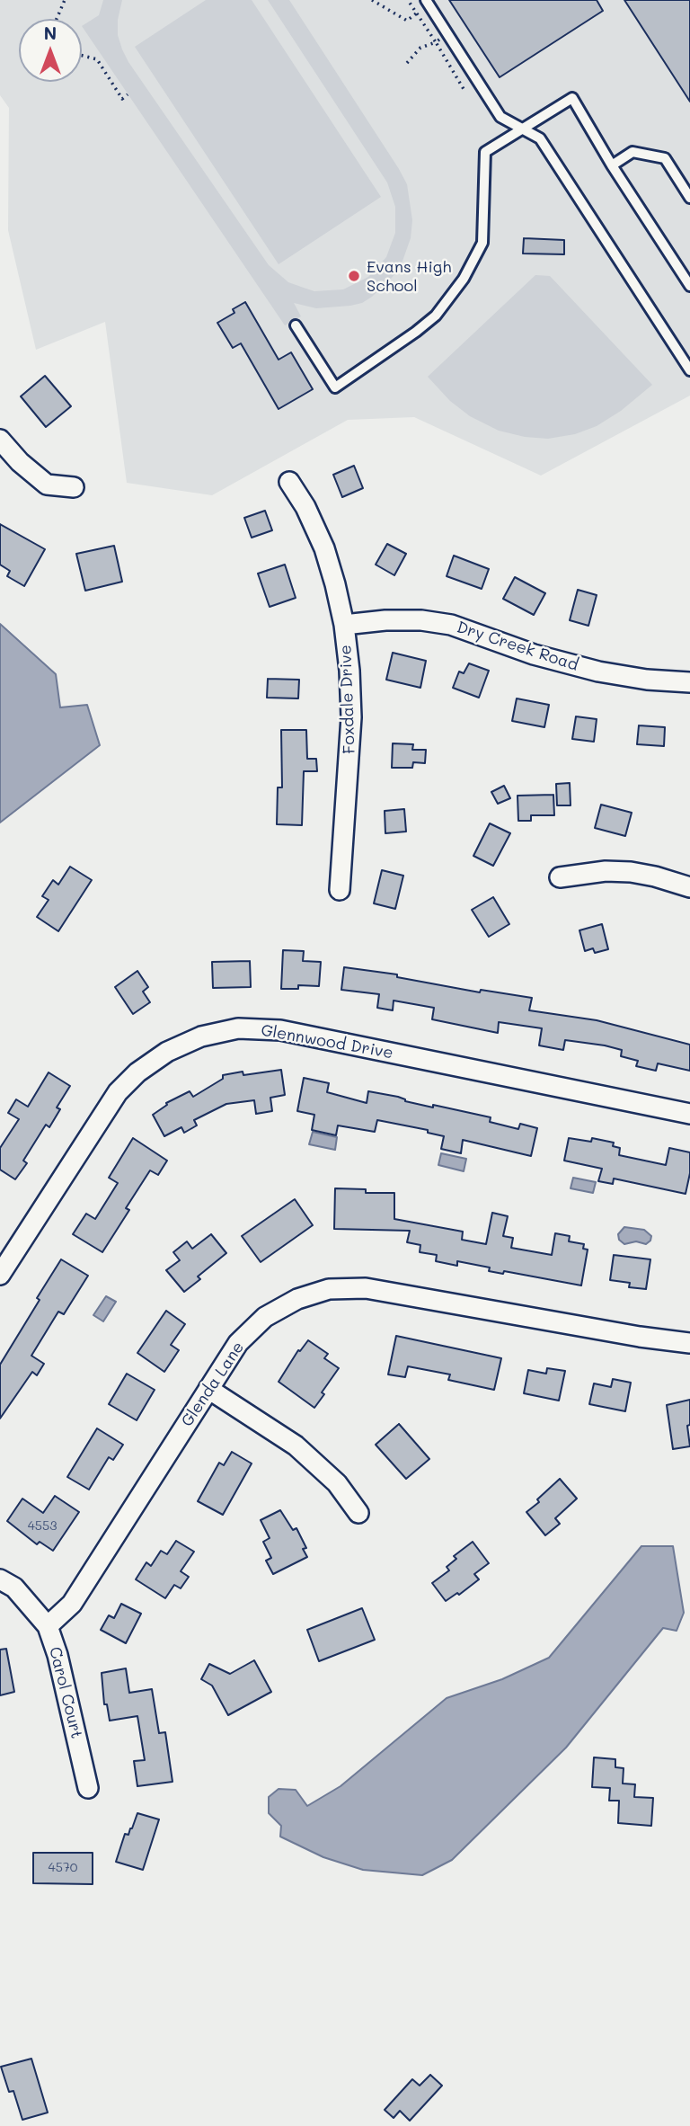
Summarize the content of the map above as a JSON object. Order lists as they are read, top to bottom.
{
  "streets": {
    "street": [
      "Dry Creek Road",
      "Foxdale Drive",
      "Glennwood Drive",
      "Glenda Lane",
      "Carol Court"
    ]
  },
  "crossings": [
    ["Dry Creek Road", "Foxdale Drive"],
    ["Glenda Lane", "Carol Court"]
  ],
  "places": ["Evans High School"],
  "house_numbers": ["4553", "4570"],
  "north": "top"
}
